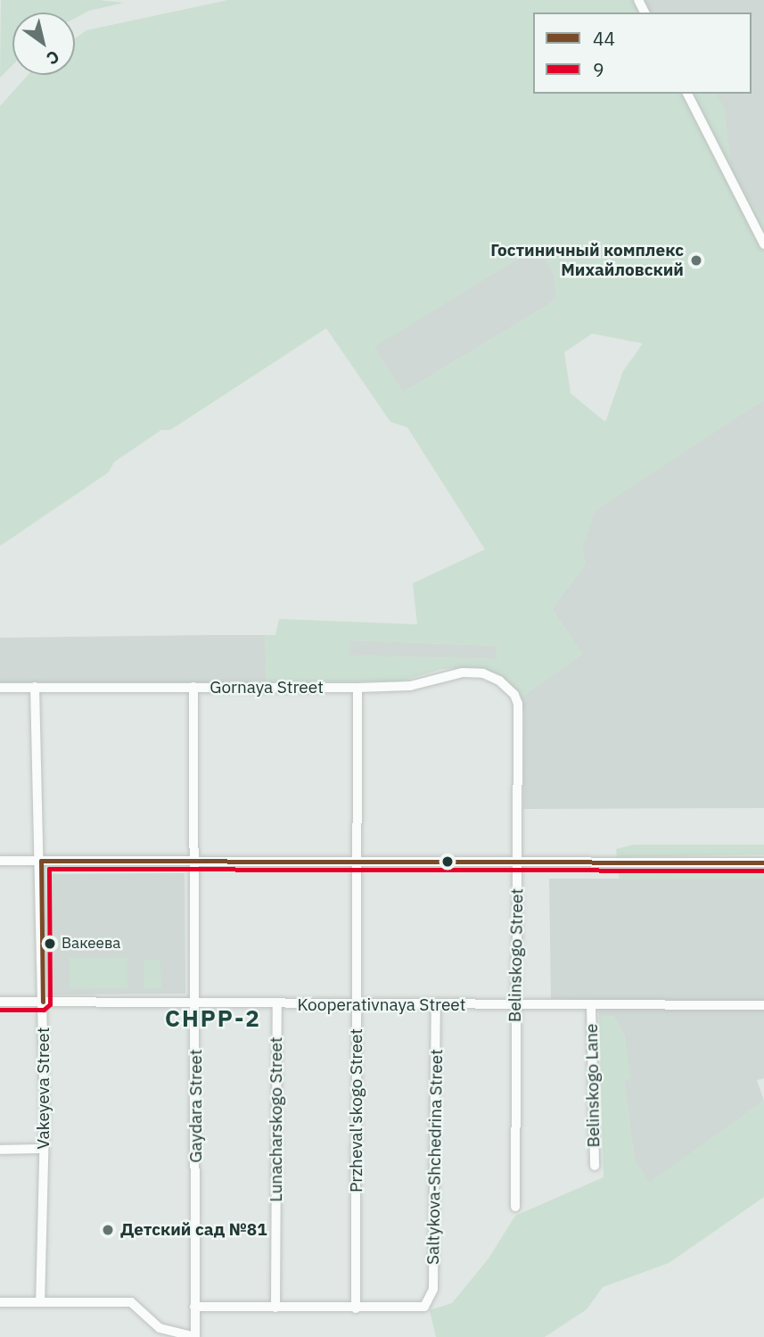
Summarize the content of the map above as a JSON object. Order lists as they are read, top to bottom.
{
  "streets": {
    "street": [
      "Gornaya Street",
      "Belinskogo Street",
      "Kooperativnaya Street",
      "Belinskogo Lane",
      "Vakeyeva Street",
      "Gaydara Street",
      "Przheval'skogo Street",
      "Lunacharskogo Street",
      "Saltykova-Shchedrina Street"
    ]
  },
  "crossings": [
    ["Gornaya Street", "Belinskogo Street"],
    ["Gornaya Street", "Vakeyeva Street"],
    ["Gornaya Street", "Gaydara Street"],
    ["Gornaya Street", "Przheval'skogo Street"],
    ["Belinskogo Street", "Kooperativnaya Street"],
    ["Kooperativnaya Street", "Belinskogo Lane"],
    ["Kooperativnaya Street", "Vakeyeva Street"],
    ["Kooperativnaya Street", "Gaydara Street"],
    ["Kooperativnaya Street", "Przheval'skogo Street"],
    ["Kooperativnaya Street", "Lunacharskogo Street"],
    ["Kooperativnaya Street", "Saltykova-Shchedrina Street"],
    ["Przheval'skogo Street", "Saltykova-Shchedrina Street"]
  ],
  "districts": ["CHPP-2"],
  "places": ["Гостиничный комплекс Михайловский", "Вакеева", "Детский сад №81"],
  "lines": ["transit line 44", "transit line 9"],
  "legend": ["44", "9"],
  "north": "bottom right"
}
